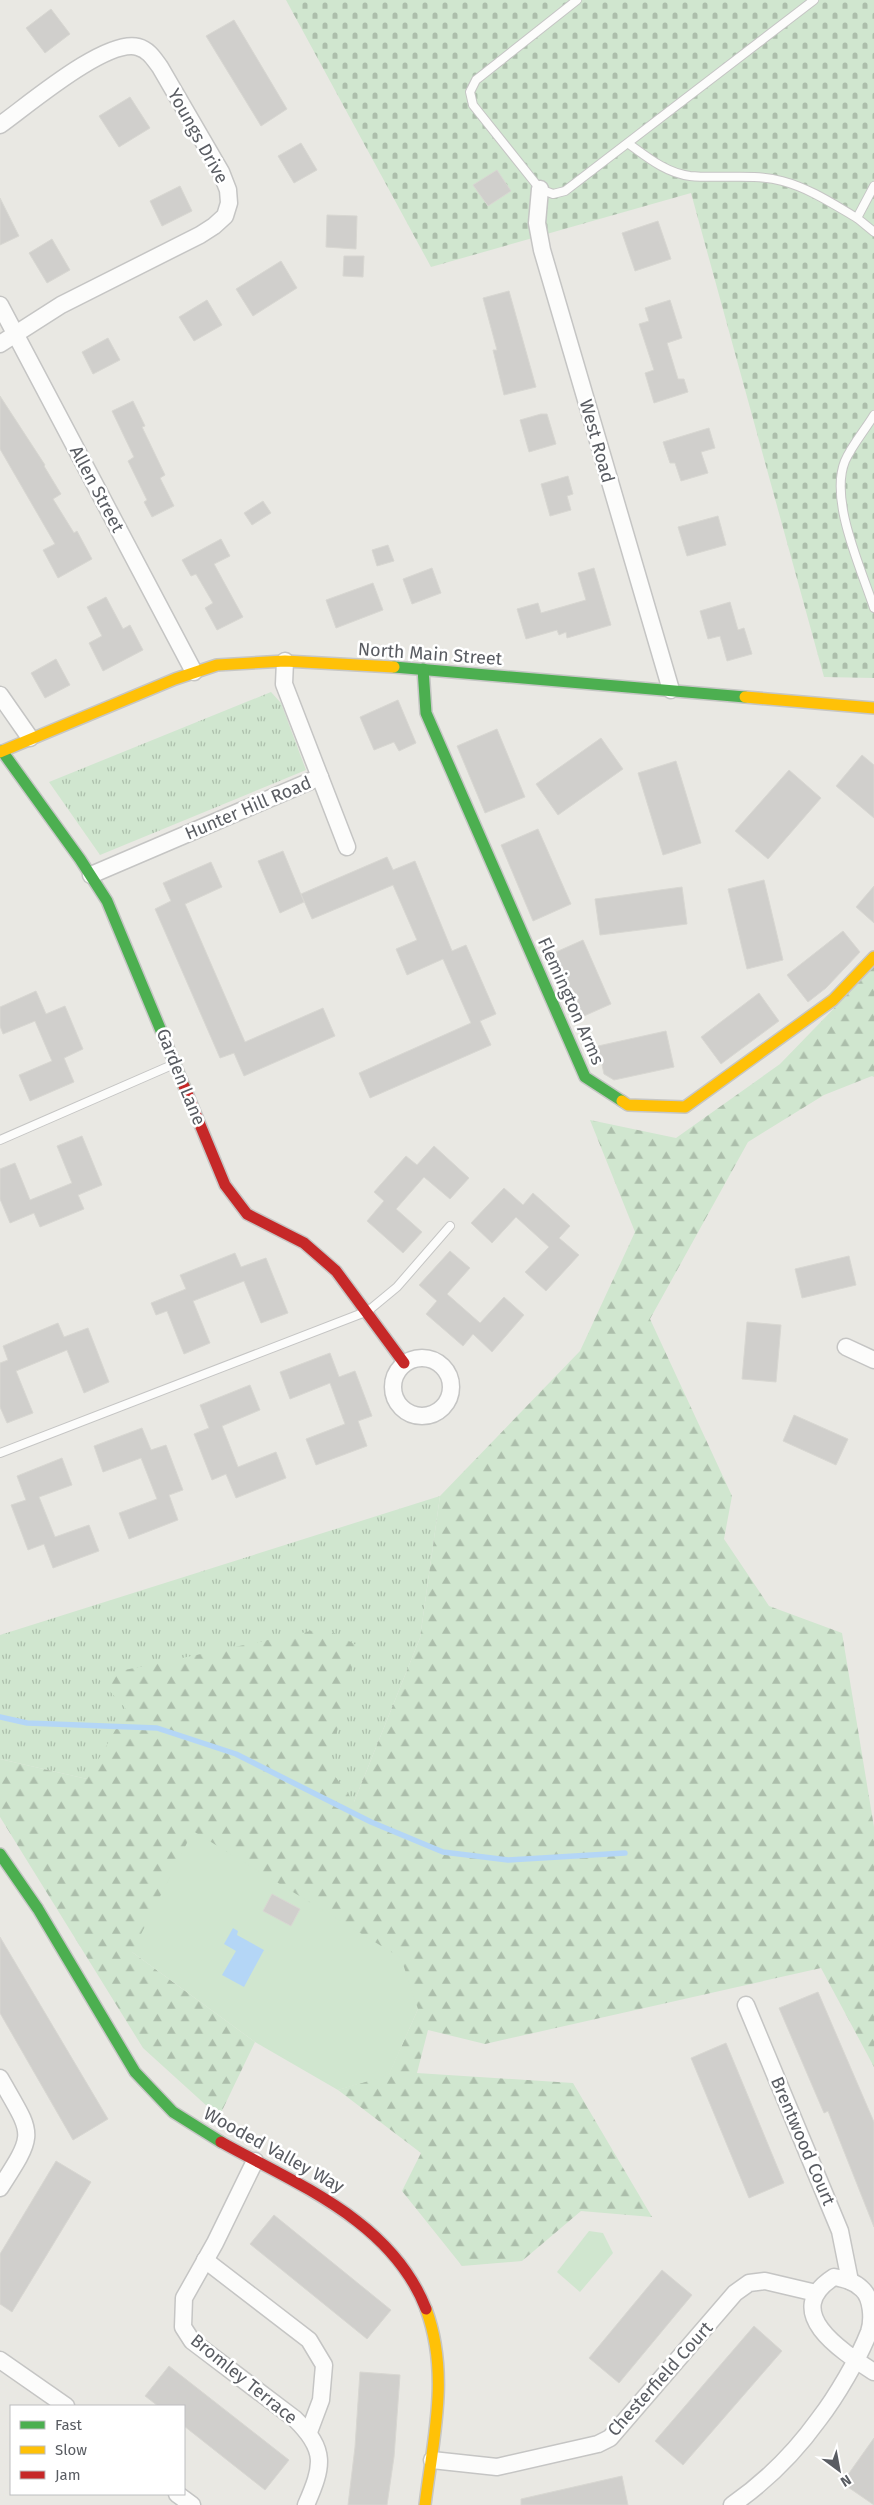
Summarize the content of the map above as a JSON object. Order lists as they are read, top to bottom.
{
  "streets": {
    "street": [
      "Youngs Drive",
      "West Road",
      "Allen Street",
      "North Main Street",
      "Hunter Hill Road",
      "Flemington Arms",
      "Garden Lane",
      "Brentwood Court",
      "Wooded Valley Way",
      "Bromley Terrace",
      "Chesterfield Court"
    ]
  },
  "crossings": [
    ["Youngs Drive", "Allen Street"],
    ["West Road", "North Main Street"],
    ["Allen Street", "North Main Street"],
    ["North Main Street", "Hunter Hill Road"],
    ["North Main Street", "Flemington Arms"],
    ["North Main Street", "Garden Lane"],
    ["Hunter Hill Road", "Garden Lane"],
    ["Brentwood Court", "Chesterfield Court"],
    ["Wooded Valley Way", "Bromley Terrace"],
    ["Wooded Valley Way", "Chesterfield Court"]
  ],
  "legend": ["Fast", "Slow", "Jam"],
  "north": "bottom right"
}
